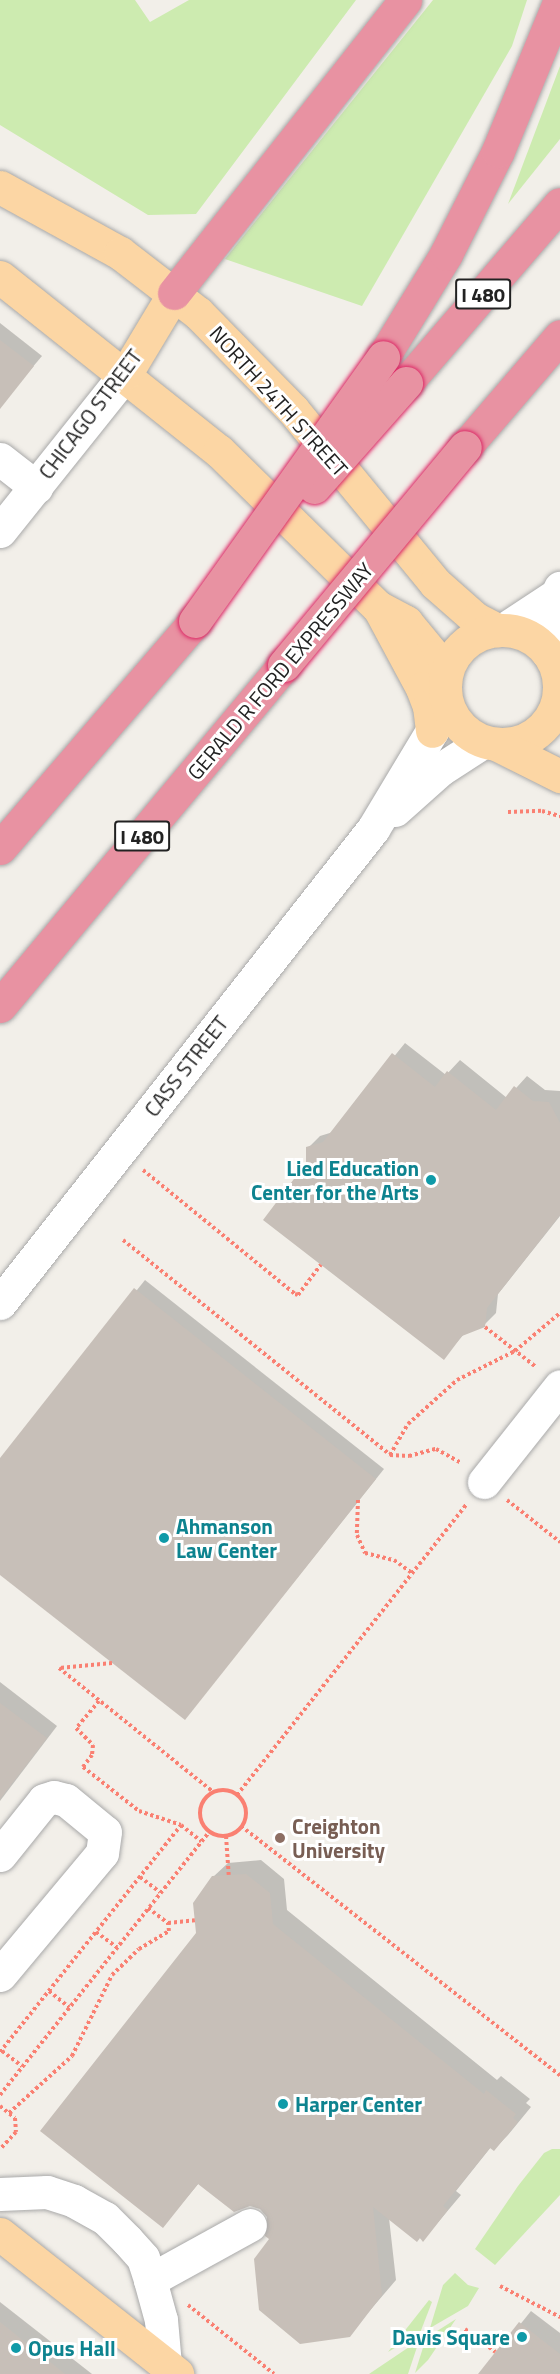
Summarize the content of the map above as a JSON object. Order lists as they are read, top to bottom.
{
  "streets": {
    "highway": ["I 480", "GERALD R FORD EXPRESSWAY"],
    "main road": ["NORTH 24TH STREET", "CHICAGO STREET"],
    "street": ["CASS STREET"]
  },
  "crossings": [
    ["NORTH 24TH STREET", "CHICAGO STREET"]
  ],
  "places": [
    "Lied Education Center for the Arts",
    "Ahmanson Law Center",
    "Creighton University",
    "Harper Center",
    "Davis Square",
    "Opus Hall"
  ]
}
